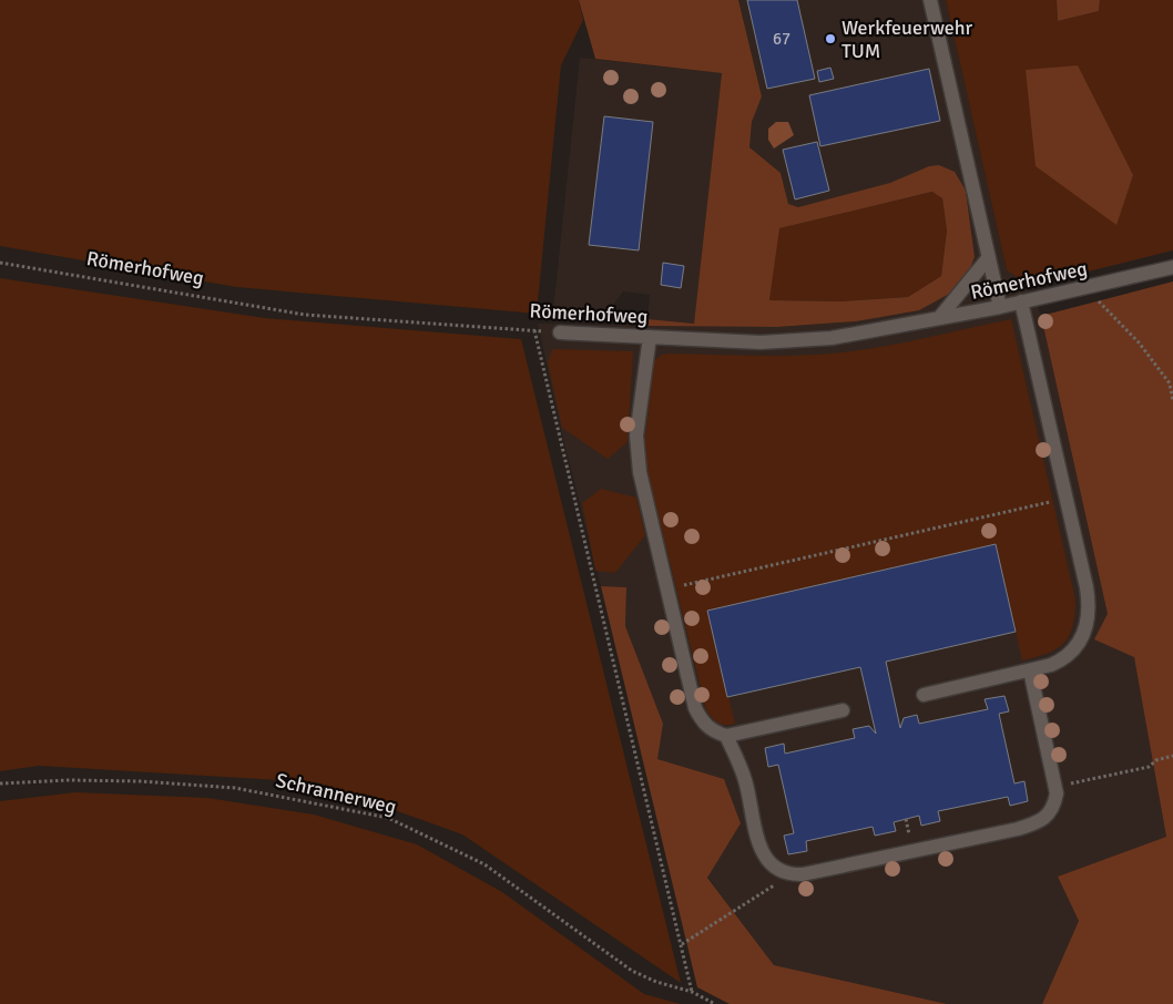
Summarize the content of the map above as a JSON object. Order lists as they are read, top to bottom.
{
  "streets": {
    "street": ["Römerhofweg"],
    "path": ["Schrannerweg"]
  },
  "places": ["Werkfeuerwehr TUM"],
  "house_numbers": ["67"]
}
